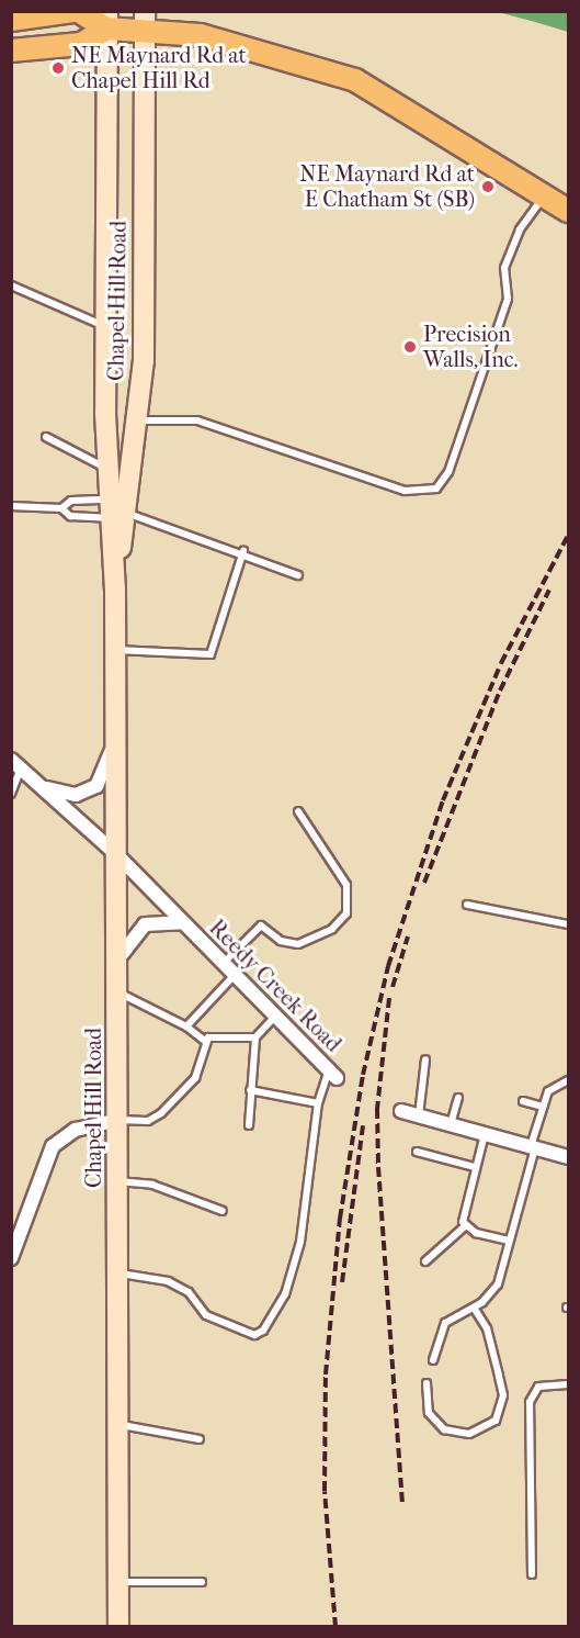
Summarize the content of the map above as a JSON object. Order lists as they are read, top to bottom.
{
  "streets": {
    "main road": ["Chapel Hill Road"],
    "street": ["Reedy Creek Road"]
  },
  "crossings": [
    ["Chapel Hill Road", "Reedy Creek Road"]
  ],
  "places": ["NE Maynard Rd at Chapel Hill Rd", "NE Maynard Rd at E Chatham St (SB)", "Precision Walls, Inc."]
}
